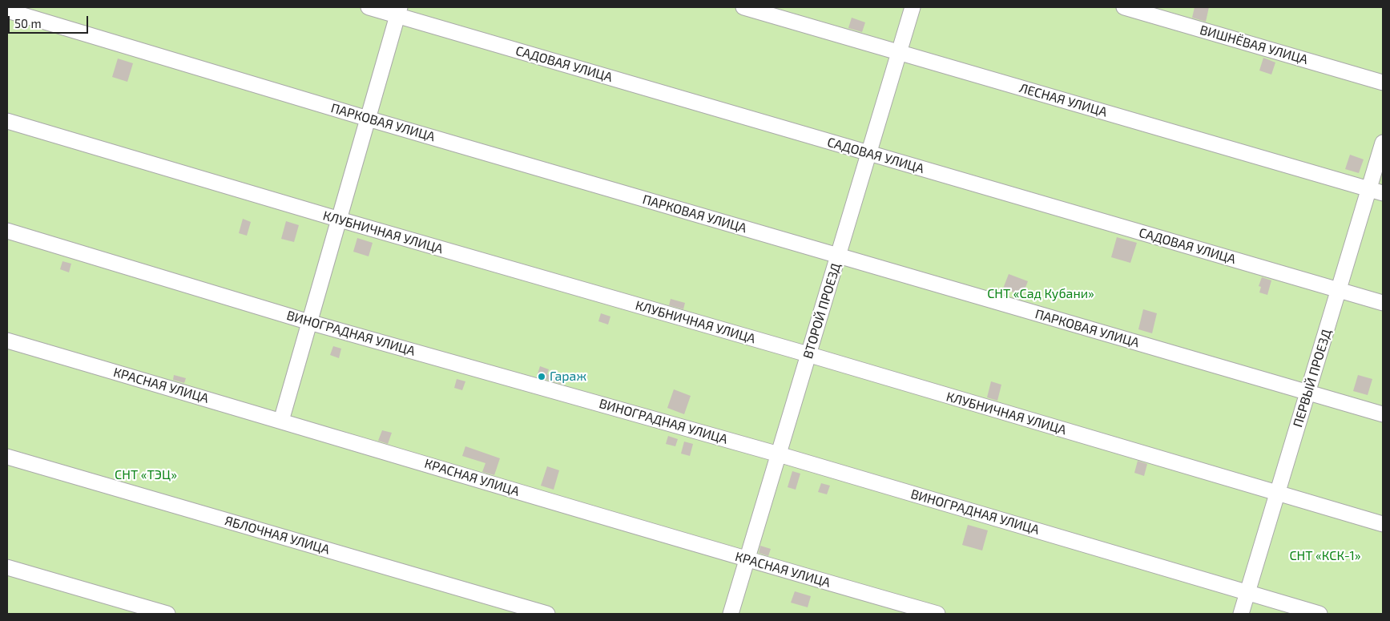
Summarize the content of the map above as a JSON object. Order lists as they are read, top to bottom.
{
  "streets": {
    "street": [
      "ВИШНЁВАЯ УЛИЦА",
      "САДОВАЯ УЛИЦА",
      "ЛЕСНАЯ УЛИЦА",
      "ПАРКОВАЯ УЛИЦА",
      "КЛУБНИЧНАЯ УЛИЦА",
      "ВТОРОЙ ПРОЕЗД",
      "ВИНОГРАДНАЯ УЛИЦА",
      "ПЕРВЫЙ ПРОЕЗД",
      "КРАСНАЯ УЛИЦА",
      "ЯБЛОЧНАЯ УЛИЦА"
    ]
  },
  "crossings": [
    ["САДОВАЯ УЛИЦА", "ВТОРОЙ ПРОЕЗД"],
    ["САДОВАЯ УЛИЦА", "ПЕРВЫЙ ПРОЕЗД"],
    ["ЛЕСНАЯ УЛИЦА", "ВТОРОЙ ПРОЕЗД"],
    ["ЛЕСНАЯ УЛИЦА", "ПЕРВЫЙ ПРОЕЗД"],
    ["ПАРКОВАЯ УЛИЦА", "ВТОРОЙ ПРОЕЗД"],
    ["ПАРКОВАЯ УЛИЦА", "ПЕРВЫЙ ПРОЕЗД"],
    ["КЛУБНИЧНАЯ УЛИЦА", "ВТОРОЙ ПРОЕЗД"],
    ["КЛУБНИЧНАЯ УЛИЦА", "ПЕРВЫЙ ПРОЕЗД"],
    ["ВТОРОЙ ПРОЕЗД", "ВИНОГРАДНАЯ УЛИЦА"],
    ["ВТОРОЙ ПРОЕЗД", "КРАСНАЯ УЛИЦА"],
    ["ВИНОГРАДНАЯ УЛИЦА", "ПЕРВЫЙ ПРОЕЗД"]
  ],
  "parks": ["СНТ «Сад Кубани»", "СНТ «ТЭЦ»", "СНТ «КСК-1»"],
  "places": ["Гараж"],
  "scale_bar": "50 m"
}
